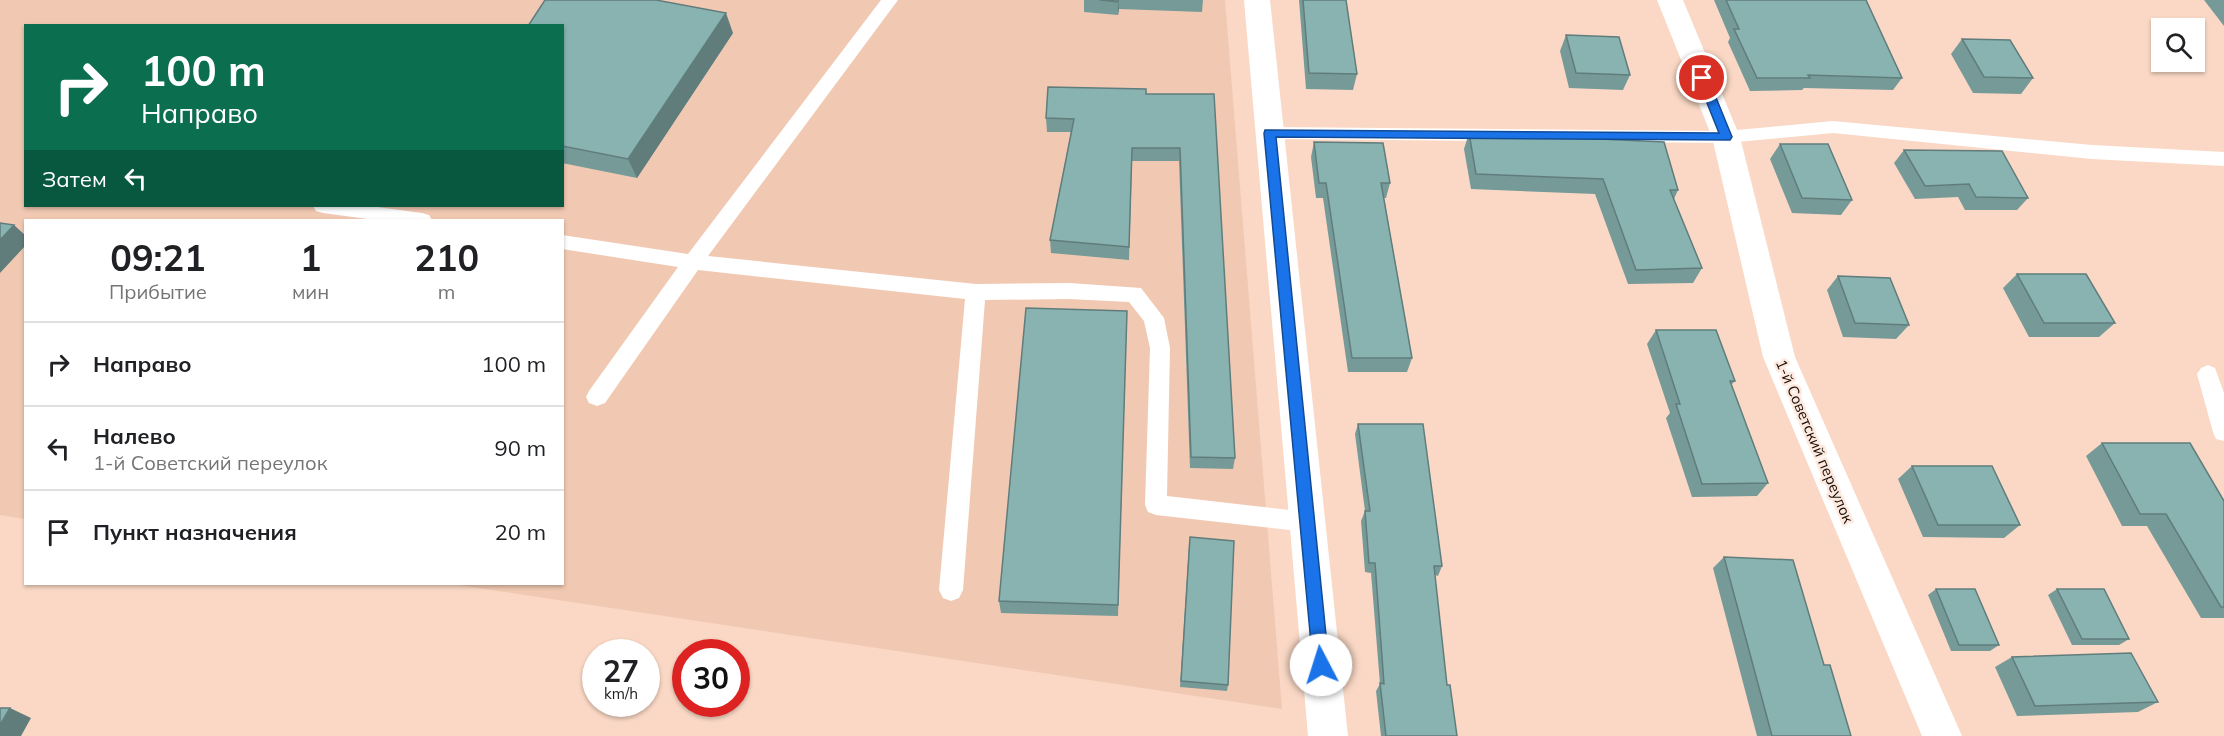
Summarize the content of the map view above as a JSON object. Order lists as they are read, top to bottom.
{
  "streets": {
    "street": ["1-й Советский переулок"]
  },
  "page": {
    "turn": ["100 m", "Направо"],
    "then": "Затем",
    "eta": [
      "09:21",
      "Прибытие",
      "1",
      "мин",
      "210",
      "m"
    ],
    "list": [
      {
        "name": "Направо",
        "value": "100 m"
      },
      {
        "name": "Налево",
        "note": "1-й Советский переулок",
        "value": "90 m"
      },
      {
        "name": "Пункт назначения",
        "value": "20 m"
      }
    ],
    "speed": "27 km/h",
    "limit": "30"
  }
}
